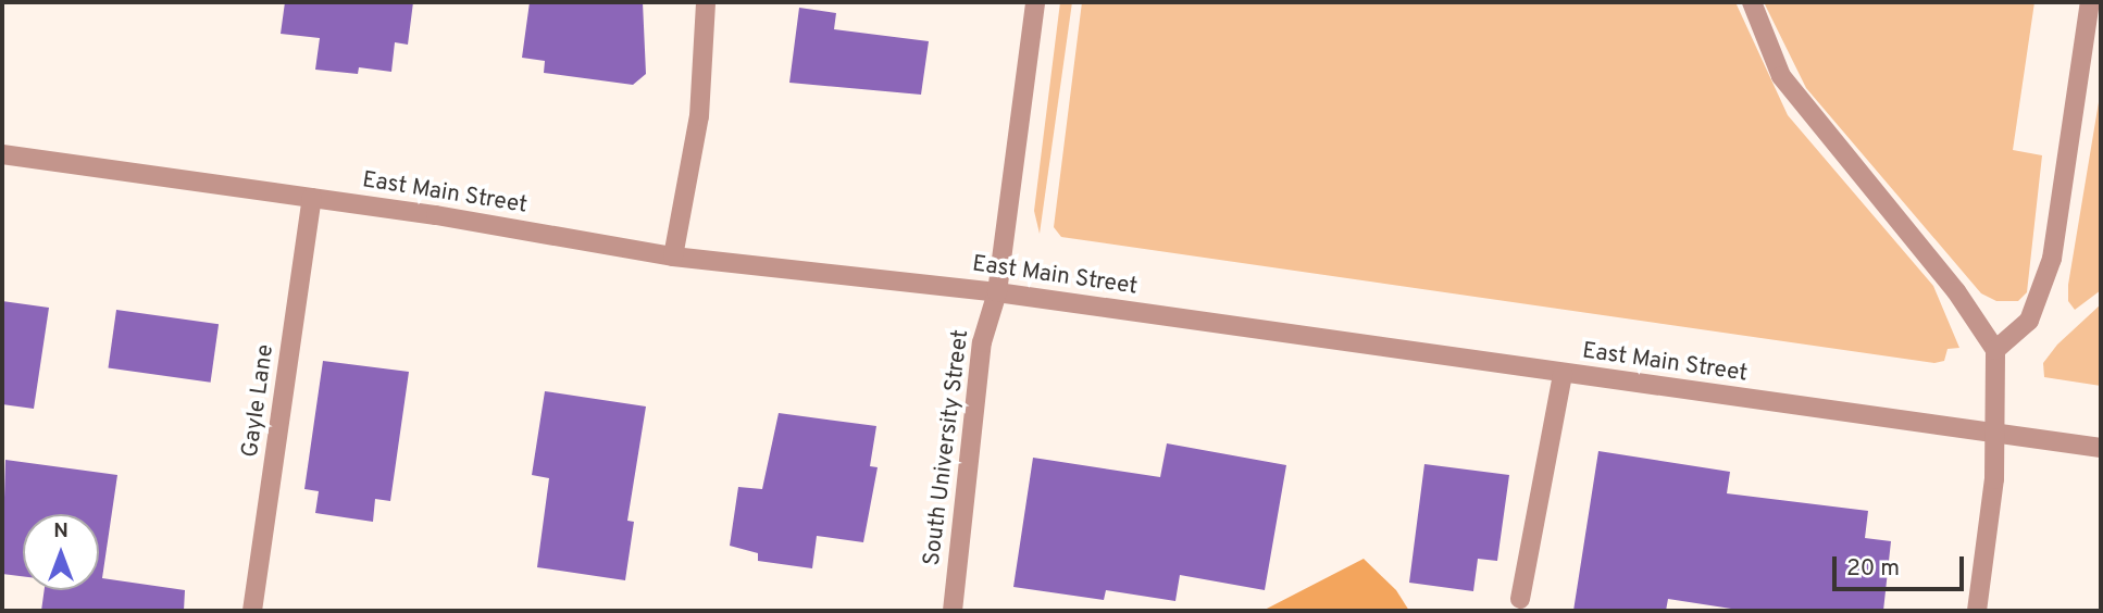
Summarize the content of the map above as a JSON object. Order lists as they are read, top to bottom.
{
  "streets": {
    "street": ["East Main Street", "Gayle Lane", "South University Street"]
  },
  "crossings": [
    ["East Main Street", "Gayle Lane"],
    ["East Main Street", "South University Street"]
  ],
  "scale_bar": "20 m",
  "north": "top"
}
